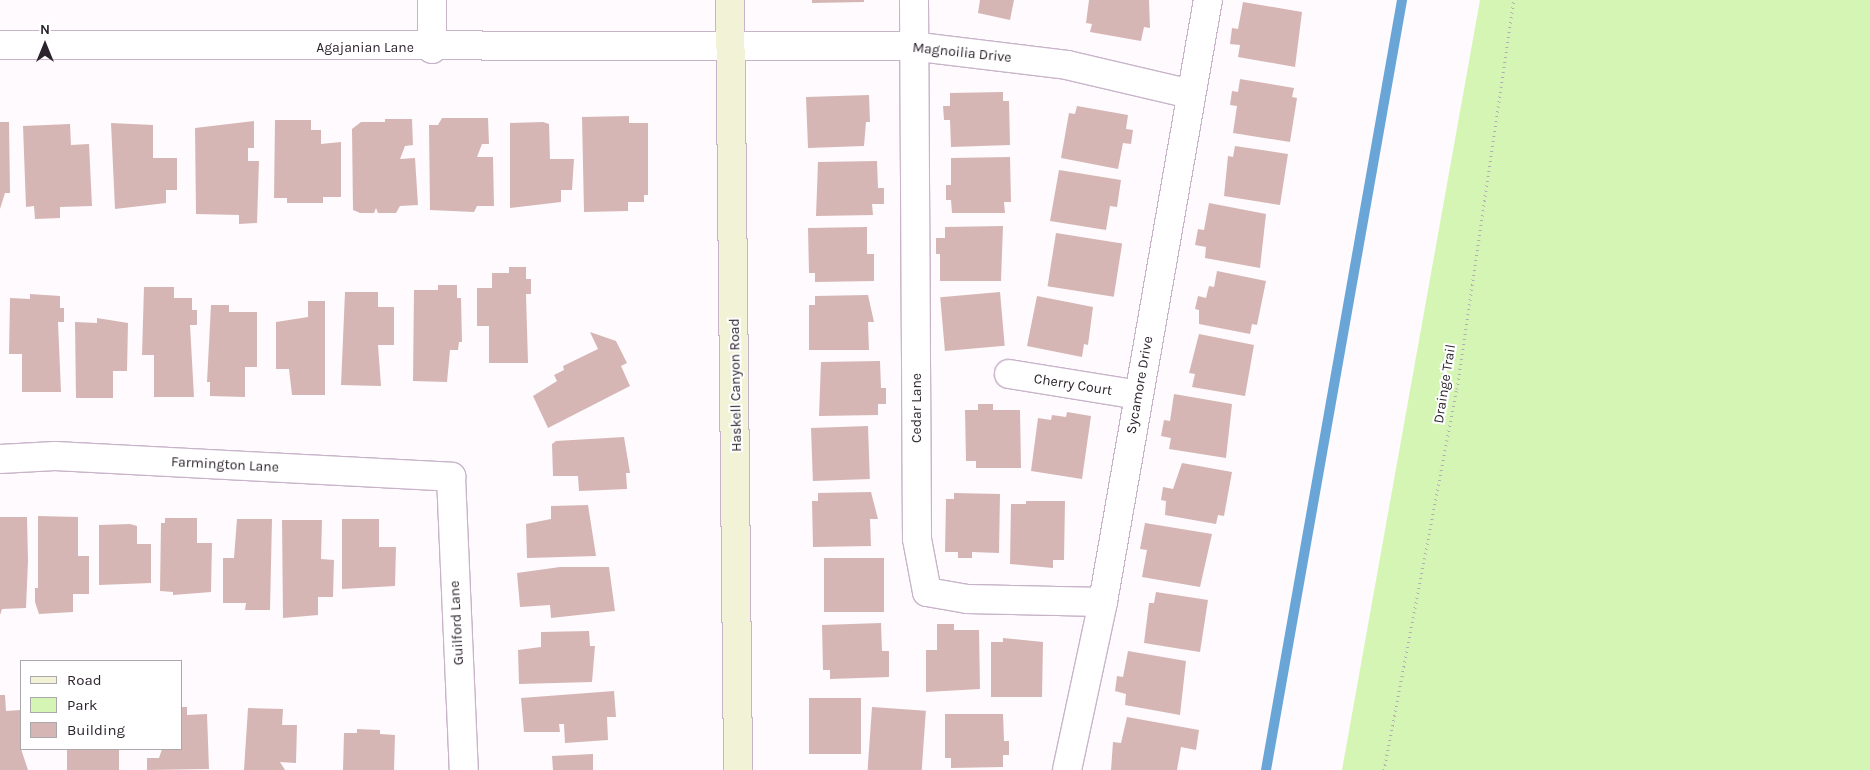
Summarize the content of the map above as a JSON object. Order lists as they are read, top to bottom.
{
  "streets": {
    "main road": ["Haskell Canyon Road"],
    "street": [
      "Agajanian Lane",
      "Magnoilia Drive",
      "Cherry Court",
      "Sycamore Drive",
      "Cedar Lane",
      "Farmington Lane",
      "Guilford Lane"
    ],
    "path": ["Drainge Trail"]
  },
  "crossings": [
    ["Agajanian Lane", "Magnoilia Drive"],
    ["Agajanian Lane", "Haskell Canyon Road"],
    ["Magnoilia Drive", "Haskell Canyon Road"],
    ["Magnoilia Drive", "Sycamore Drive"],
    ["Magnoilia Drive", "Cedar Lane"],
    ["Cherry Court", "Sycamore Drive"],
    ["Sycamore Drive", "Cedar Lane"],
    ["Farmington Lane", "Guilford Lane"]
  ],
  "legend": ["Road", "Park", "Building"],
  "north": "top"
}
